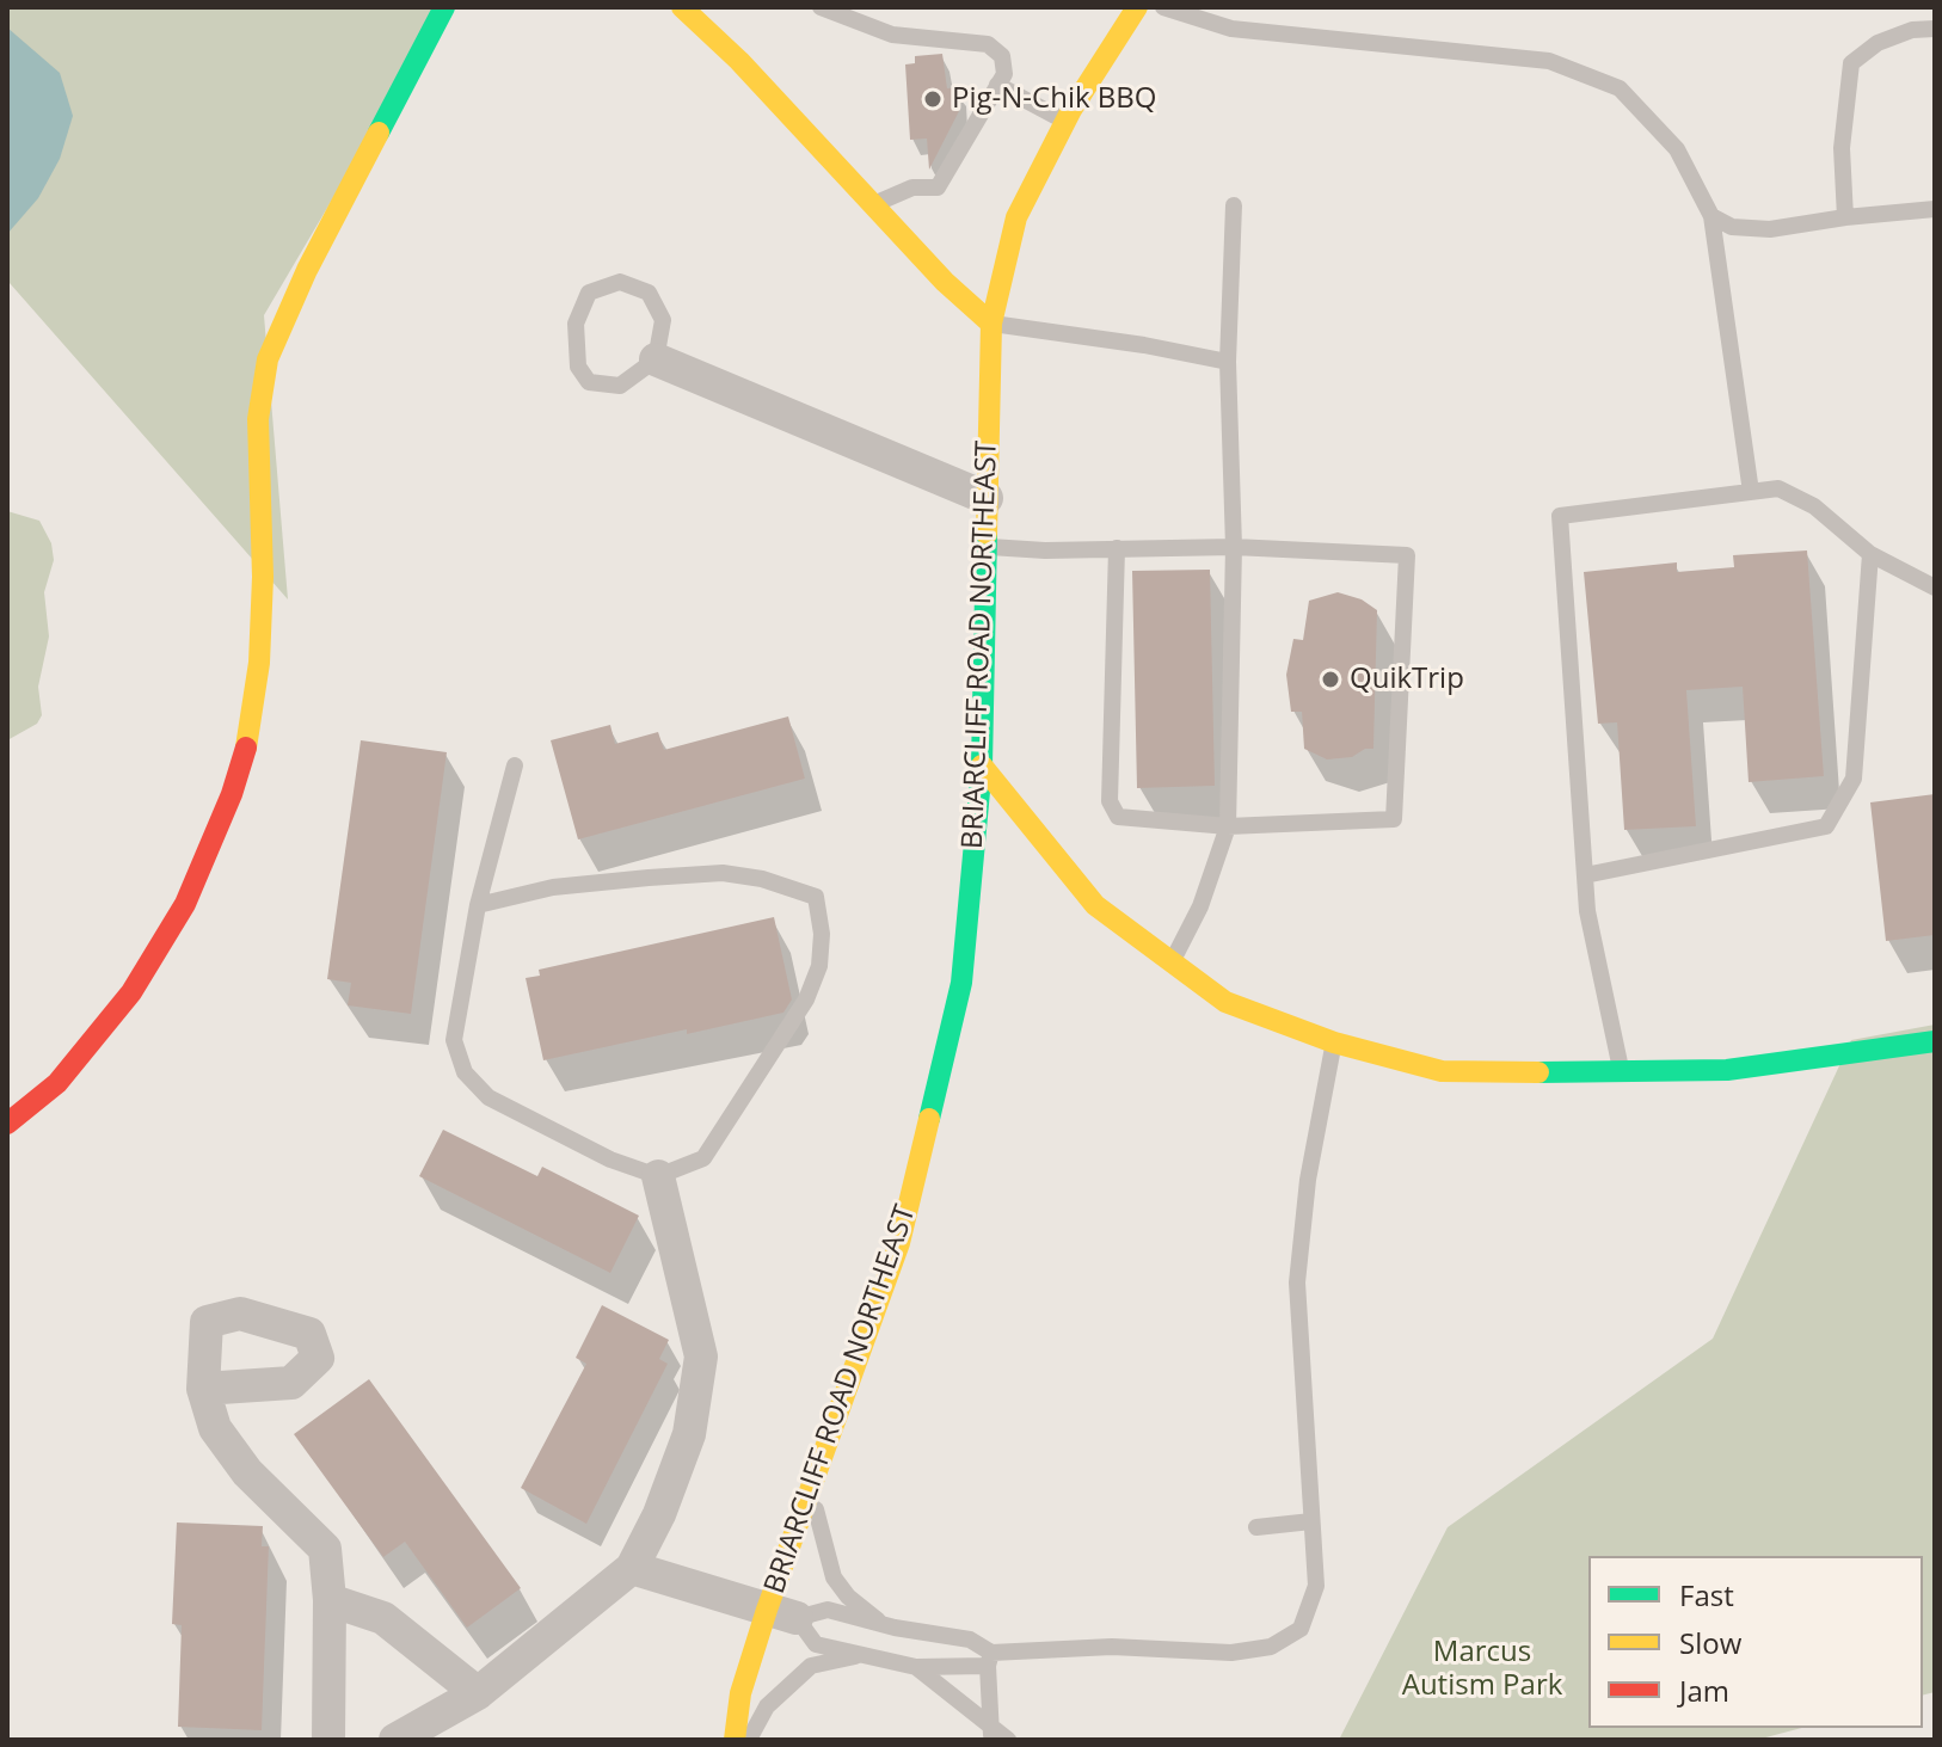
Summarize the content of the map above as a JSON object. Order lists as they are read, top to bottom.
{
  "streets": {
    "street": ["BRIARCLIFF ROAD NORTHEAST"]
  },
  "parks": ["Marcus Autism Park"],
  "places": ["Pig-N-Chik BBQ", "QuikTrip"],
  "legend": ["Fast", "Slow", "Jam"]
}
